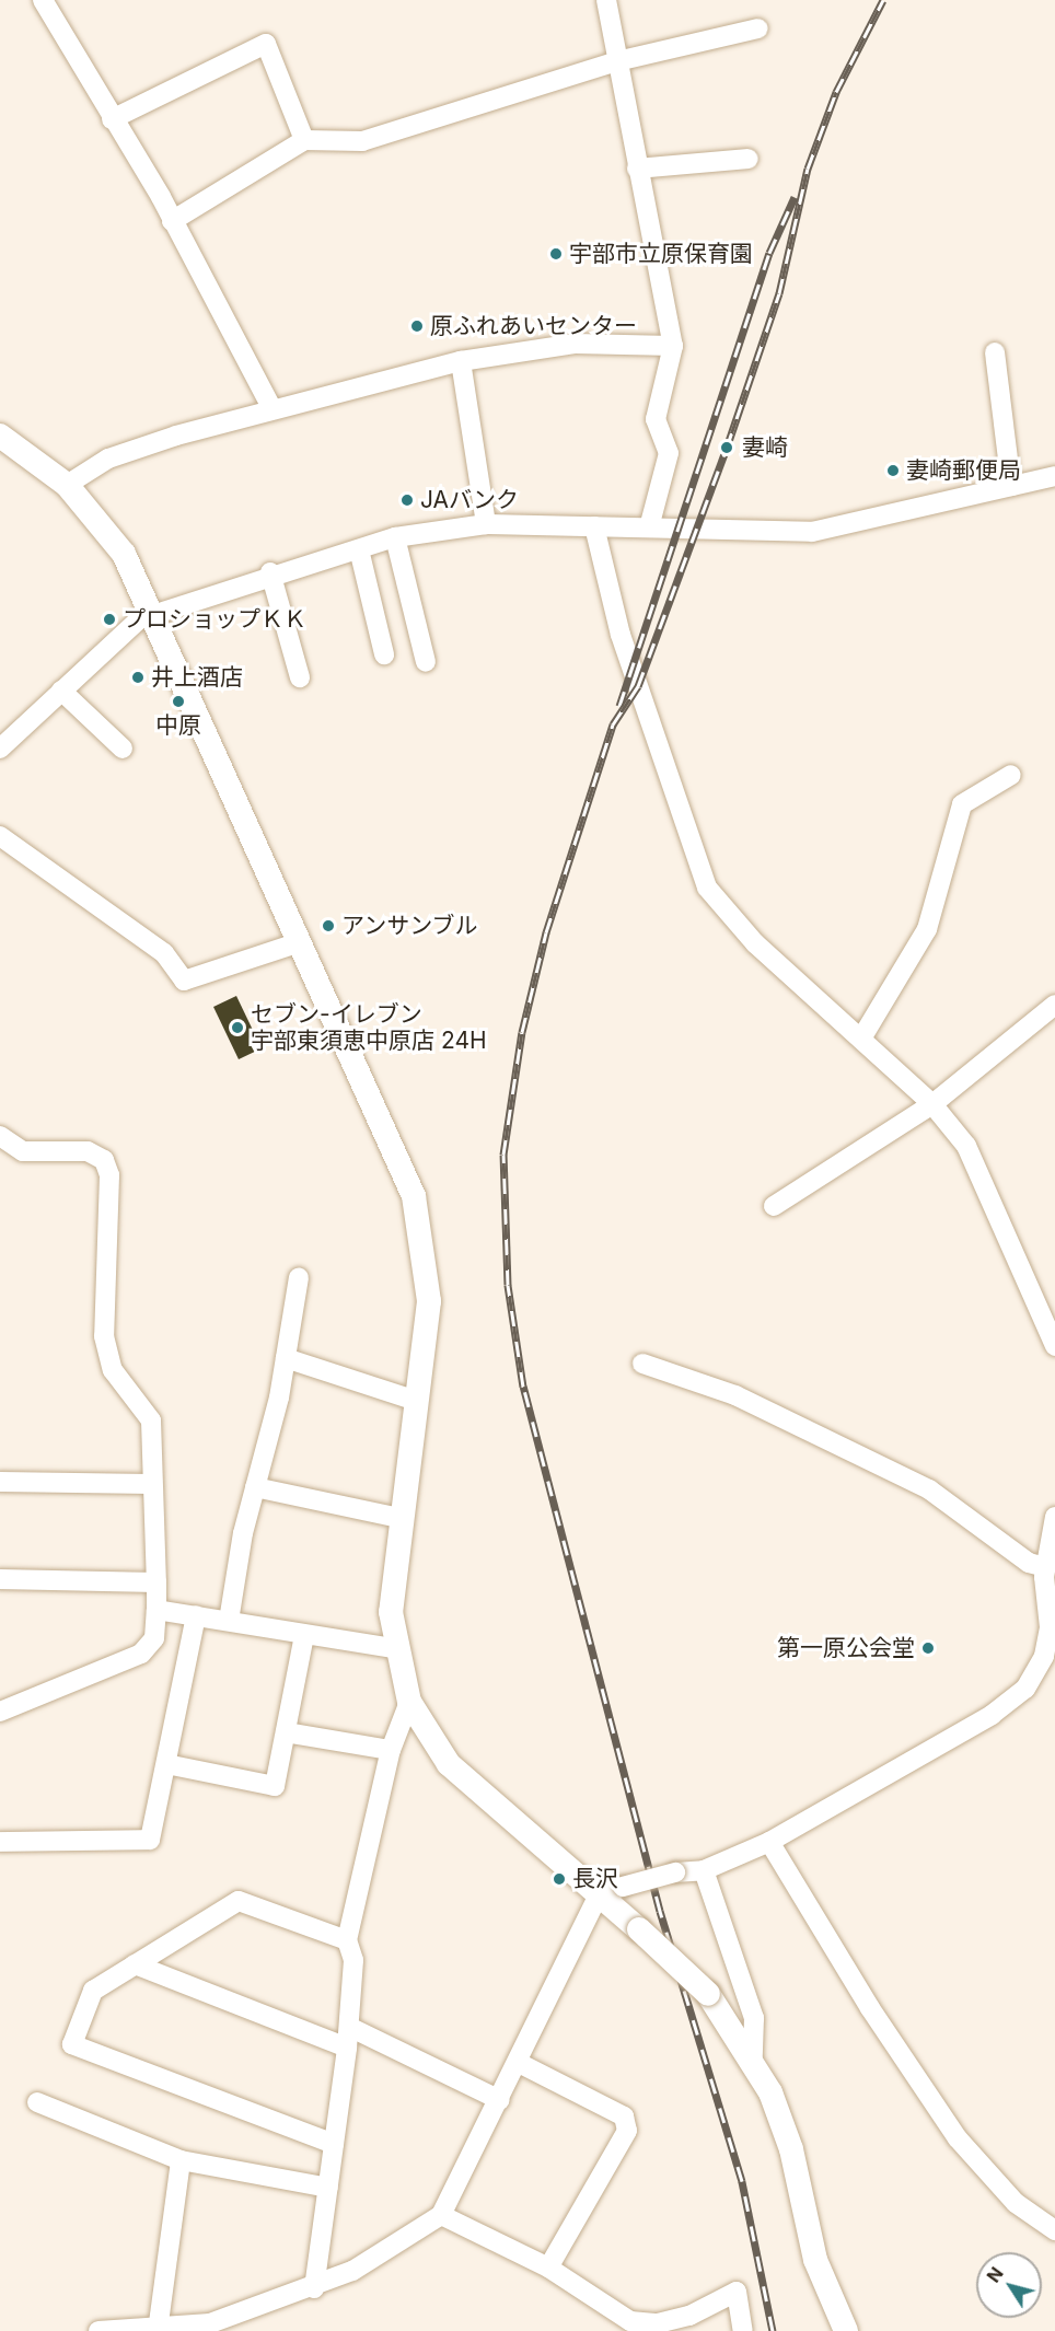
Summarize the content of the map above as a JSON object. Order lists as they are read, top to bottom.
{
  "places": [
    "宇部市立原保育園",
    "原ふれあいセンター",
    "妻崎",
    "妻崎郵便局",
    "JAバンク",
    "プロショップＫＫ",
    "井上酒店",
    "中原",
    "アンサンブル",
    "セブン-イレブン 宇部東須恵中原店 24H",
    "第一原公会堂",
    "長沢"
  ],
  "north": "top left"
}
